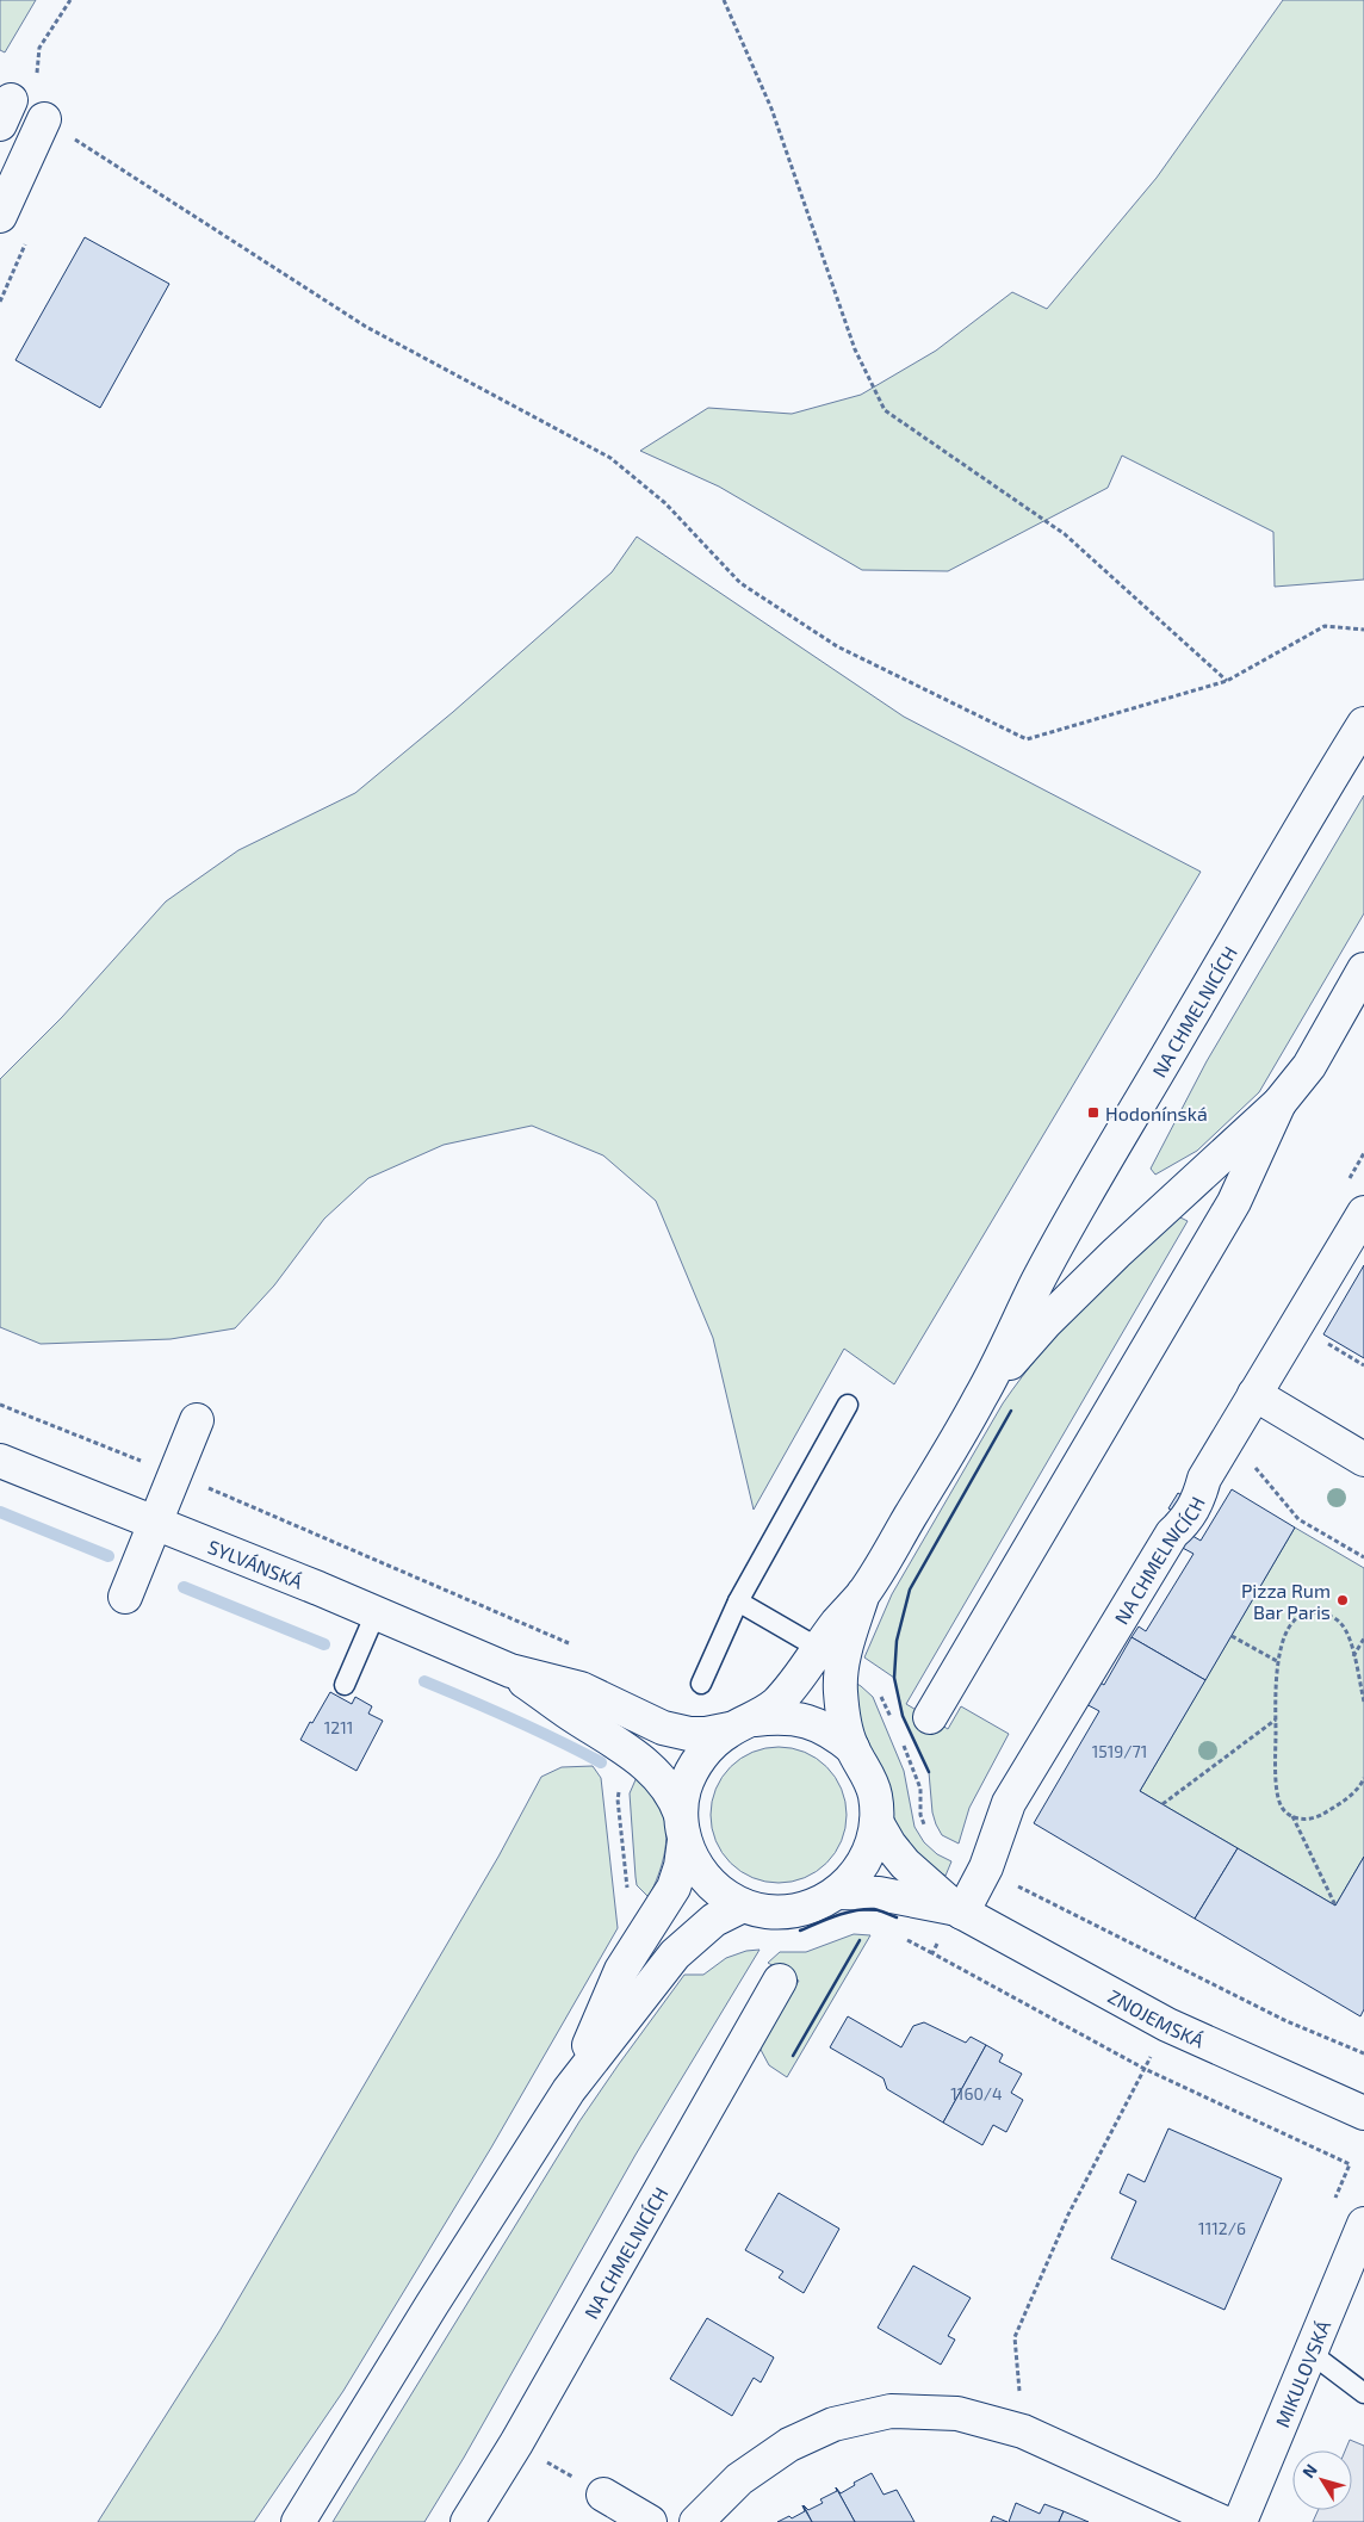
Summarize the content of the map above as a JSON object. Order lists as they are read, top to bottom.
{
  "streets": {
    "street": [
      "NA CHMELNICÍCH",
      "SYLVÁNSKÁ",
      "ZNOJEMSKÁ",
      "MIKULOVSKÁ"
    ]
  },
  "crossings": [
    ["NA CHMELNICÍCH", "SYLVÁNSKÁ"],
    ["NA CHMELNICÍCH", "ZNOJEMSKÁ"],
    ["SYLVÁNSKÁ", "ZNOJEMSKÁ"]
  ],
  "places": {
    "transit": ["Hodonínská"],
    "other": ["Pizza Rum Bar Paris"]
  },
  "house_numbers": [
    "1211",
    "1519/71",
    "1160/4",
    "1112/6"
  ],
  "north": "top left"
}
